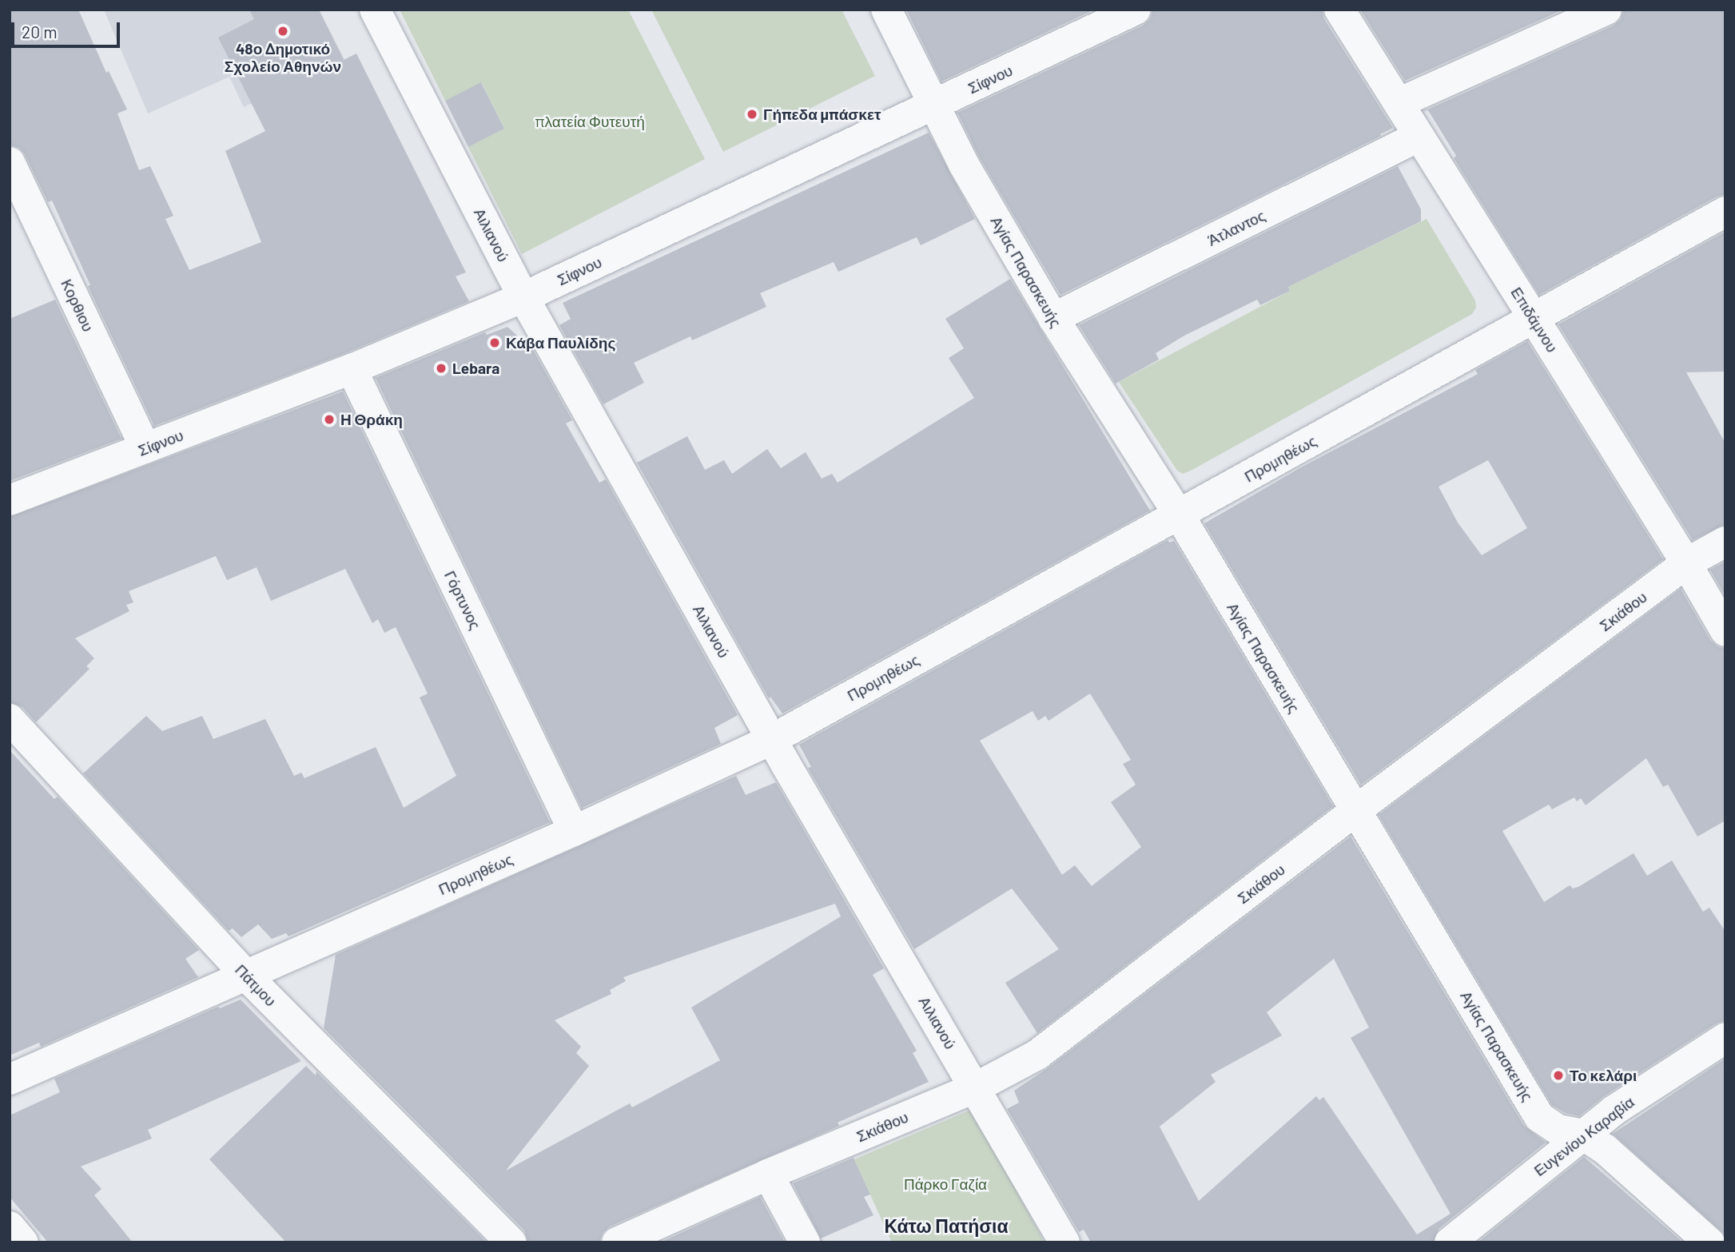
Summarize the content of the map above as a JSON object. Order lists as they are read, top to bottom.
{
  "streets": {
    "street": [
      "Σίφνου",
      "Άτλαντος",
      "Αιλιανού",
      "Αγίας Παρασκευής",
      "Κορθιου",
      "Επιδάμνου",
      "Προμηθέως",
      "Γόρτυνος",
      "Σκιάθου",
      "Πάτμου",
      "Ευγενίου Καραβία"
    ]
  },
  "crossings": [
    ["Σίφνου", "Αιλιανού"],
    ["Σίφνου", "Αγίας Παρασκευής"],
    ["Σίφνου", "Κορθιου"],
    ["Σίφνου", "Γόρτυνος"],
    ["Άτλαντος", "Αγίας Παρασκευής"],
    ["Άτλαντος", "Επιδάμνου"],
    ["Αιλιανού", "Προμηθέως"],
    ["Αιλιανού", "Σκιάθου"],
    ["Αγίας Παρασκευής", "Προμηθέως"],
    ["Αγίας Παρασκευής", "Σκιάθου"],
    ["Αγίας Παρασκευής", "Ευγενίου Καραβία"],
    ["Επιδάμνου", "Προμηθέως"],
    ["Επιδάμνου", "Σκιάθου"],
    ["Προμηθέως", "Γόρτυνος"],
    ["Προμηθέως", "Πάτμου"]
  ],
  "districts": ["Κάτω Πατήσια"],
  "parks": ["πλατεία Φυτευτή", "Πάρκο Γαζία"],
  "places": [
    "48ο Δημοτικό Σχολείο Αθηνών",
    "Γήπεδα μπάσκετ",
    "Κάβα Παυλίδης",
    "Lebara",
    "Η Θράκη",
    "Το κελάρι"
  ],
  "scale_bar": "20 m"
}
